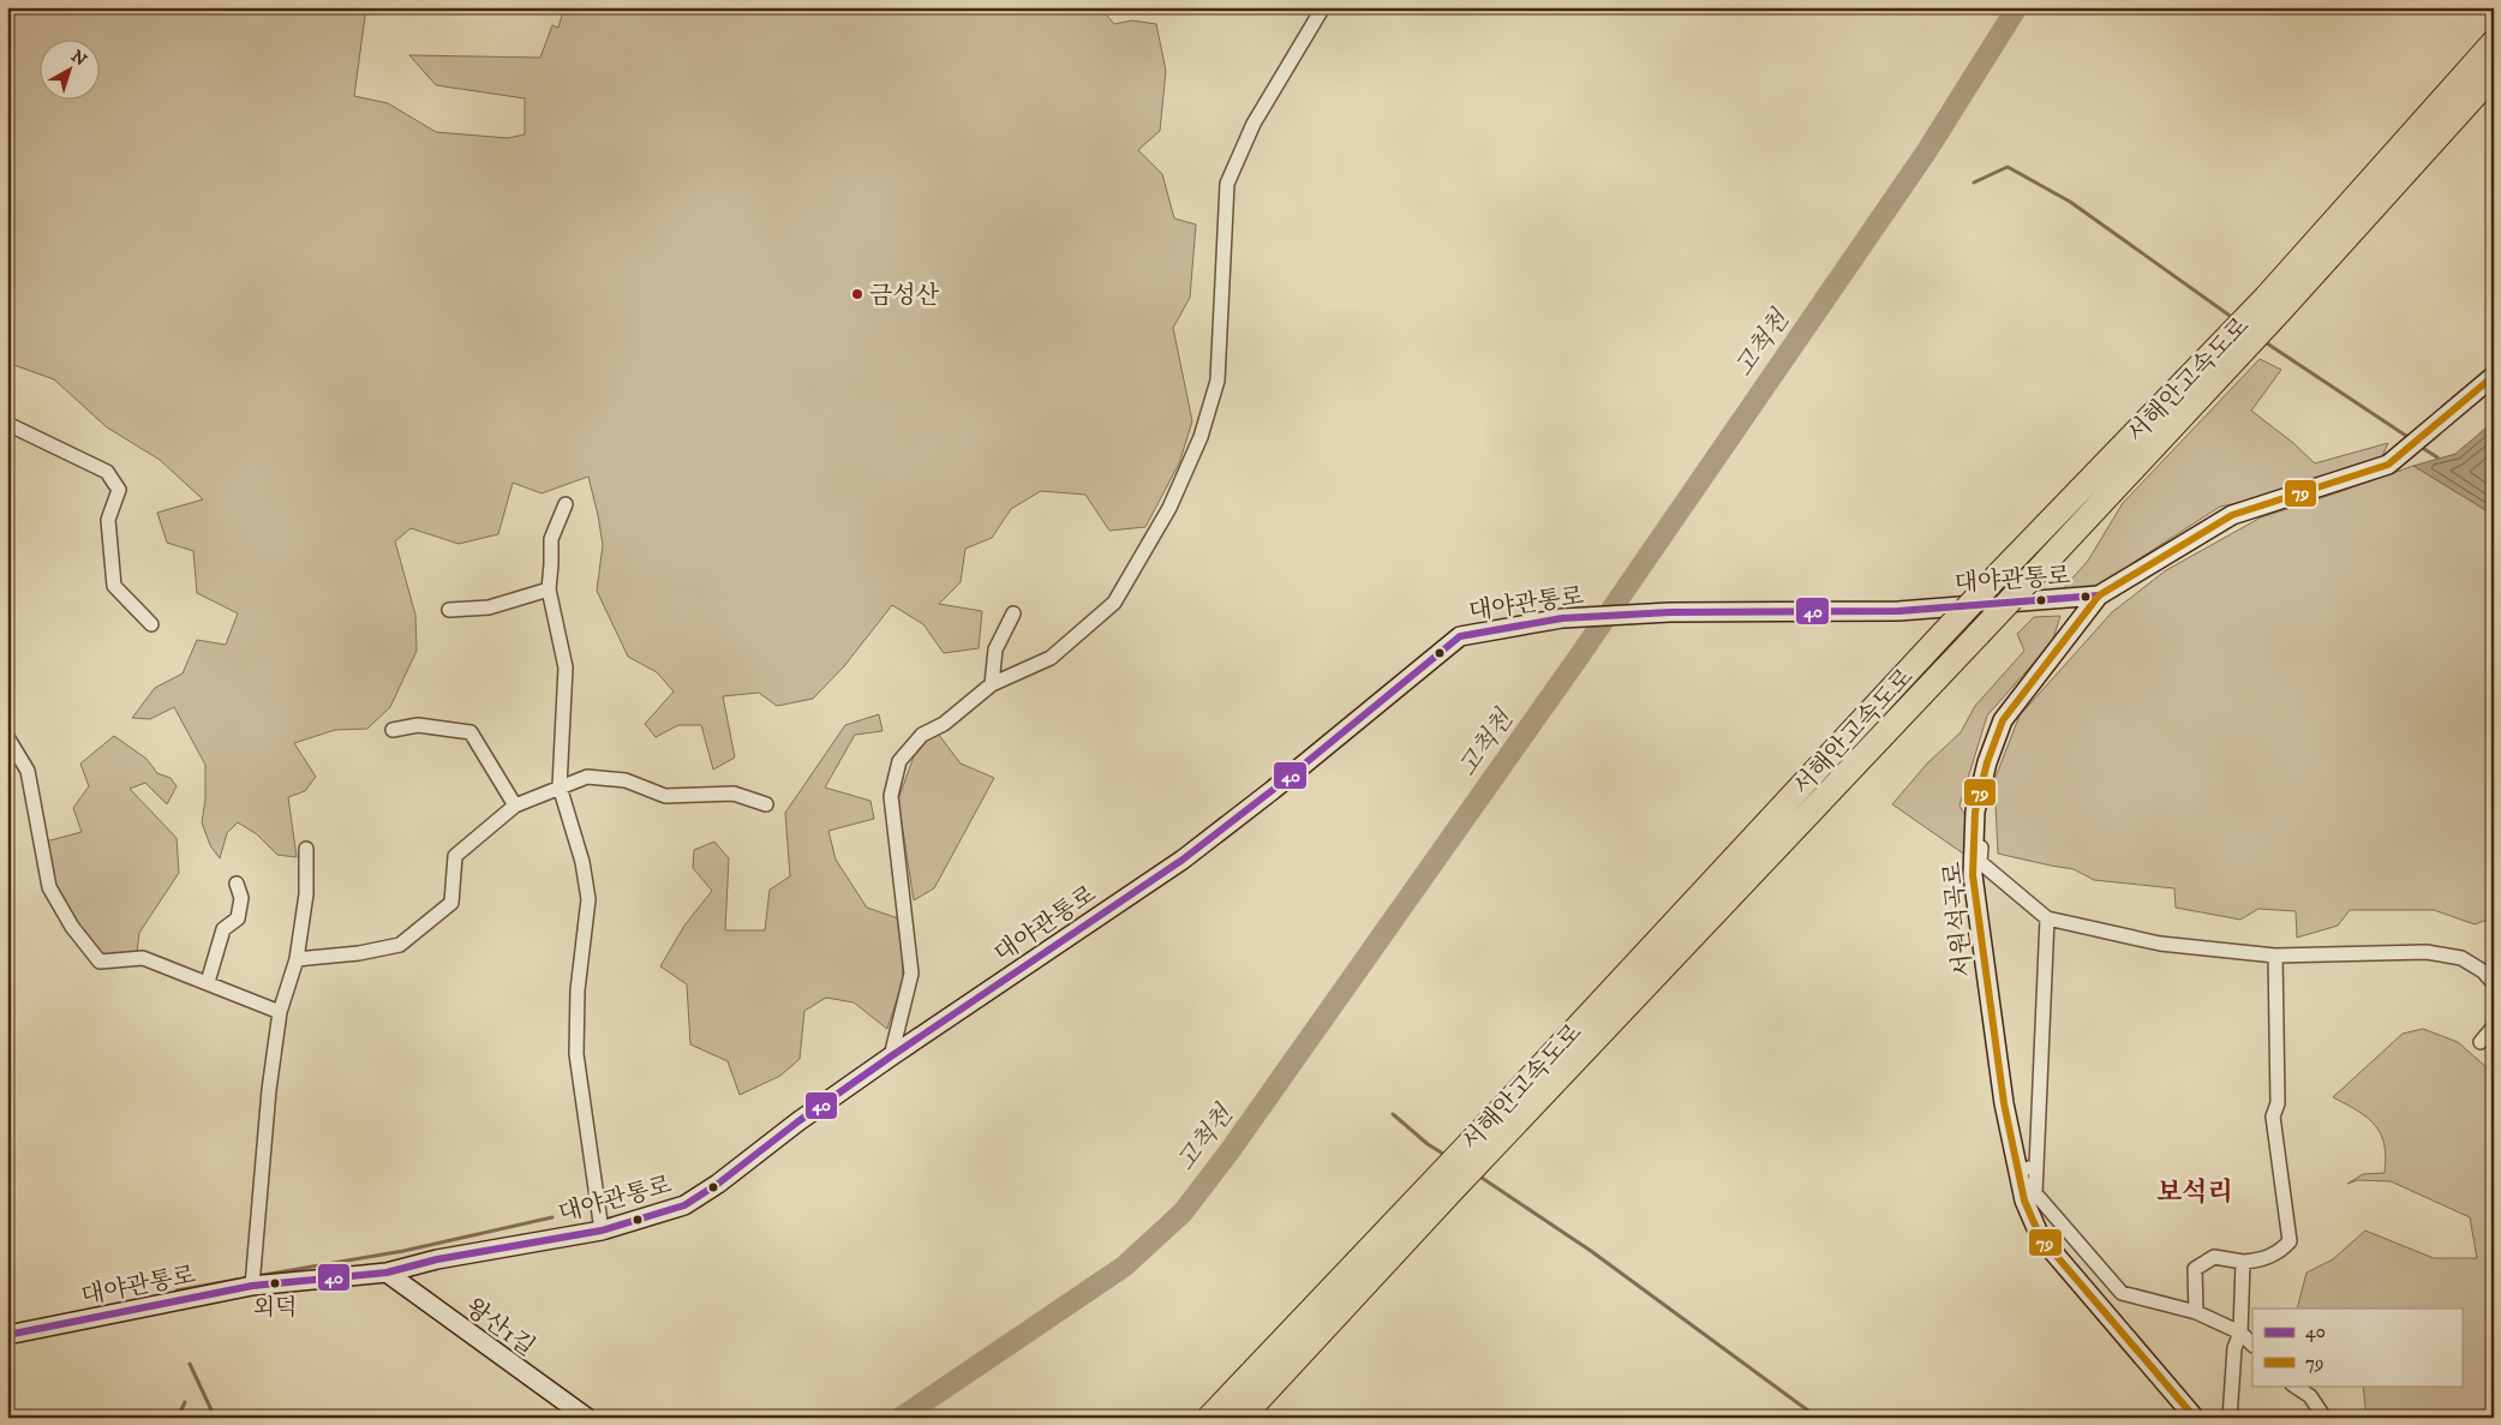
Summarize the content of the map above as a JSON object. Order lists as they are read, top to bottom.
{
  "streets": {
    "highway": ["서해안고속도로"],
    "main road": ["대야관통로", "서원석곡로", "왕산1길"]
  },
  "crossings": [
    ["대야관통로", "서원석곡로"],
    ["대야관통로", "왕산1길"]
  ],
  "districts": ["보석리"],
  "water": ["고척천"],
  "places": ["금성산", "외덕"],
  "lines": ["transit line 79", "transit line 40"],
  "legend": ["40", "79"],
  "north": "top right"
}
